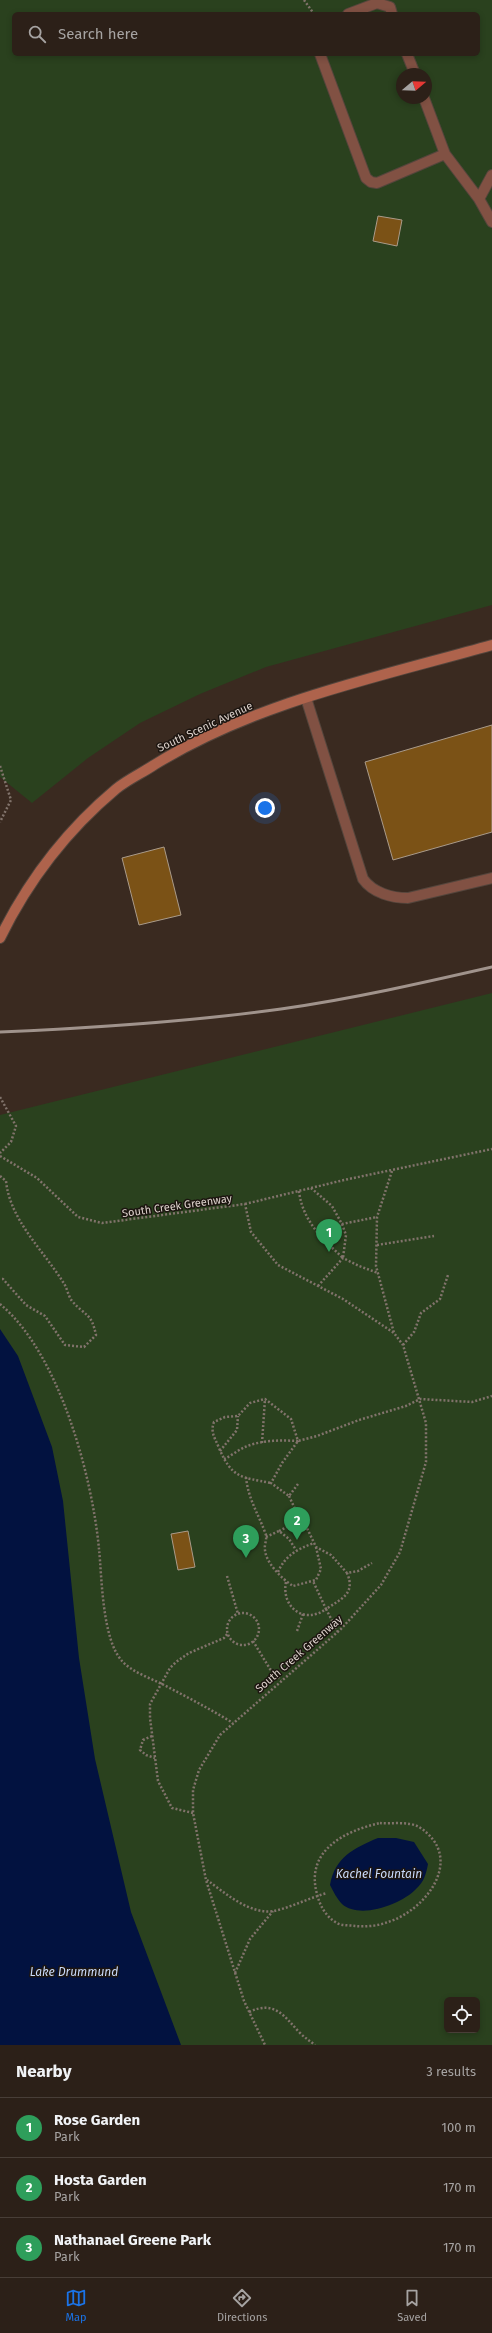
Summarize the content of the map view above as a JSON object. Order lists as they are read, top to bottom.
{
  "streets": {
    "main road": ["South Scenic Avenue"],
    "path": ["South Creek Greenway"]
  },
  "water": ["Kachel Fountain", "Lake Drummund"],
  "north": "right",
  "page": {
    "search": "Search here",
    "pins": ["1", "2", "3"],
    "heading": ["Nearby", "3 results"],
    "list": [
      {
        "mark": "1",
        "name": "Rose Garden",
        "note": "Park",
        "value": "100 m"
      },
      {
        "mark": "2",
        "name": "Hosta Garden",
        "note": "Park",
        "value": "170 m"
      },
      {
        "mark": "3",
        "name": "Nathanael Greene Park",
        "note": "Park",
        "value": "170 m"
      }
    ],
    "nav": ["Map", "Directions", "Saved"]
  }
}
